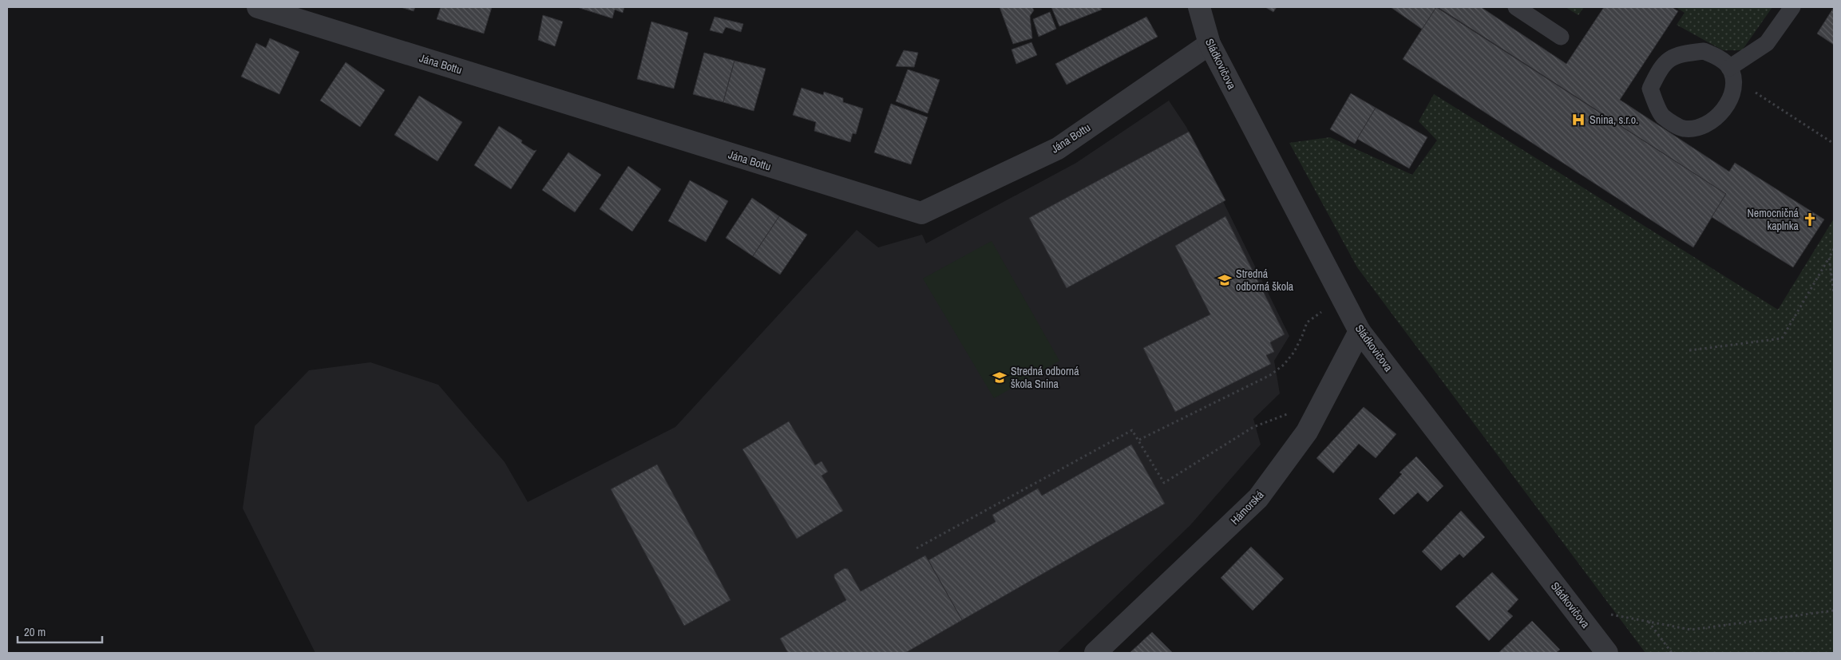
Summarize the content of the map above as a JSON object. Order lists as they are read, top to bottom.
{
  "streets": {
    "street": ["Jána Bottu", "Sládkovičova", "Hámorská"]
  },
  "crossings": [
    ["Jána Bottu", "Sládkovičova"],
    ["Sládkovičova", "Hámorská"]
  ],
  "places": {
    "hospital": ["Snina, s.r.o."],
    "church": ["Nemocničná kaplnka"],
    "school or university": ["Stredná odborná škola", "Stredná odborná škola Snina"]
  },
  "scale_bar": "20 m"
}
